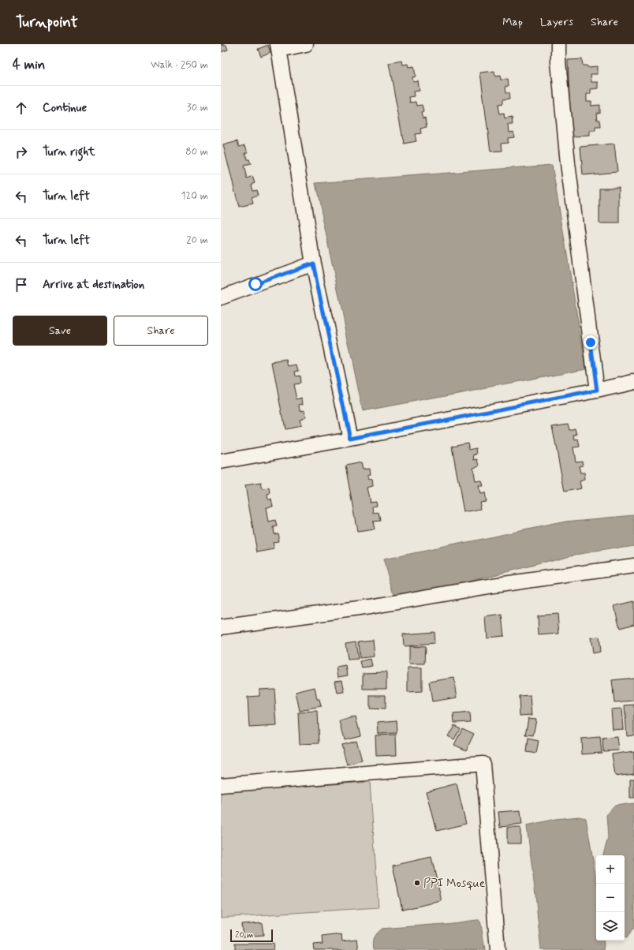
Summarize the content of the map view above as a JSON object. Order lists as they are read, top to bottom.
{
  "places": ["PPI Mosque"],
  "scale_bar": "20 m",
  "page": {
    "header": "Turnpoint",
    "nav": ["Map", "Layers", "Share"],
    "heading": ["4 min", "Walk · 250 m"],
    "list": [
      ["Continue", "30 m"],
      ["Turn right", "80 m"],
      ["Turn left", "120 m"],
      ["Turn left", "20 m"],
      "Arrive at destination"
    ],
    "buttons": ["Save", "Share"],
    "map_buttons": ["+", "−"],
    "scale": "20 m"
  }
}
